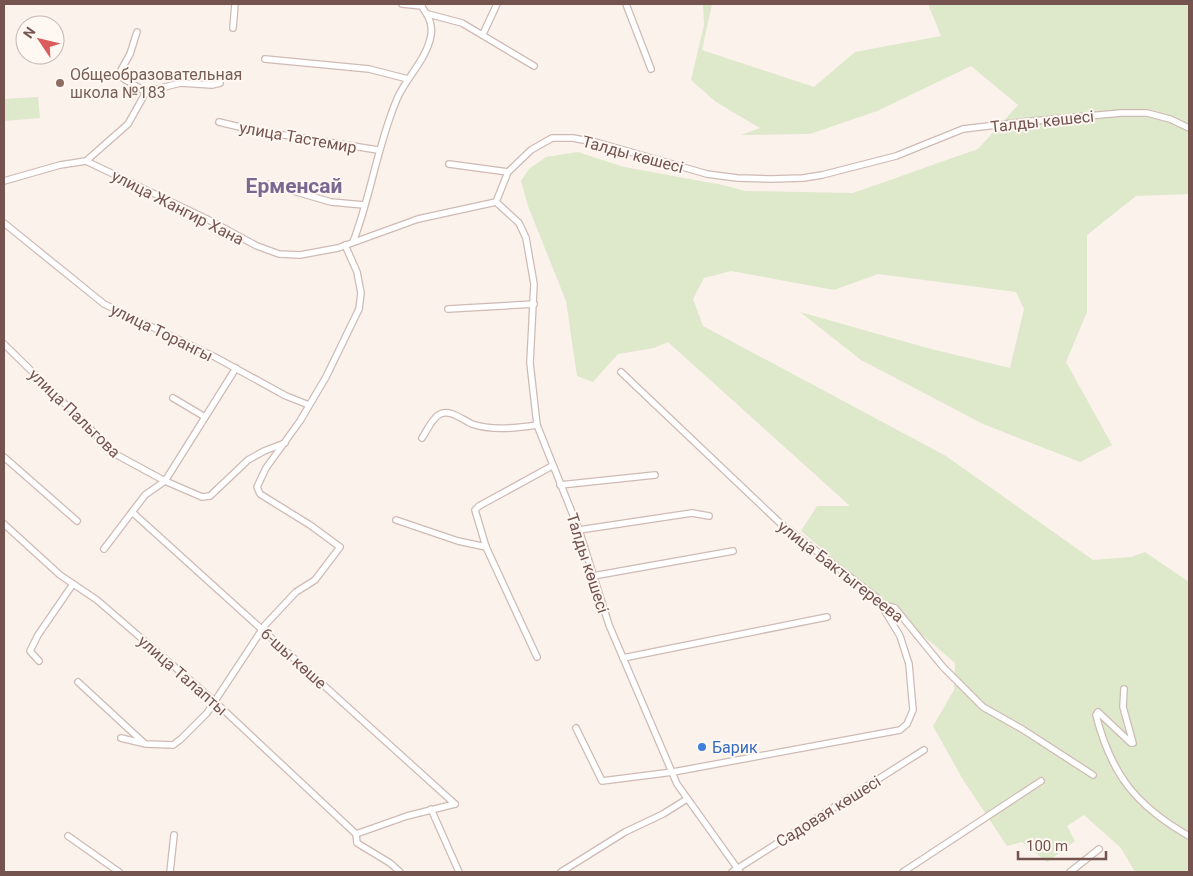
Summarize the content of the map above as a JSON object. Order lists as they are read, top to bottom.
{
  "streets": {
    "street": [
      "Талды көшесі",
      "улица Тастемир",
      "улица Жангир Хана",
      "улица Торангы",
      "улица Пальгова",
      "улица Бактыгереева",
      "6-шы көше",
      "улица Талапты",
      "Садовая көшесі"
    ]
  },
  "crossings": [
    ["Талды көшесі", "улица Жангир Хана"],
    ["Талды көшесі", "Садовая көшесі"]
  ],
  "districts": ["Ерменсай"],
  "places": ["Общеобразовательная школа №183", "Барик"],
  "scale_bar": "100 m",
  "north": "top left"
}
